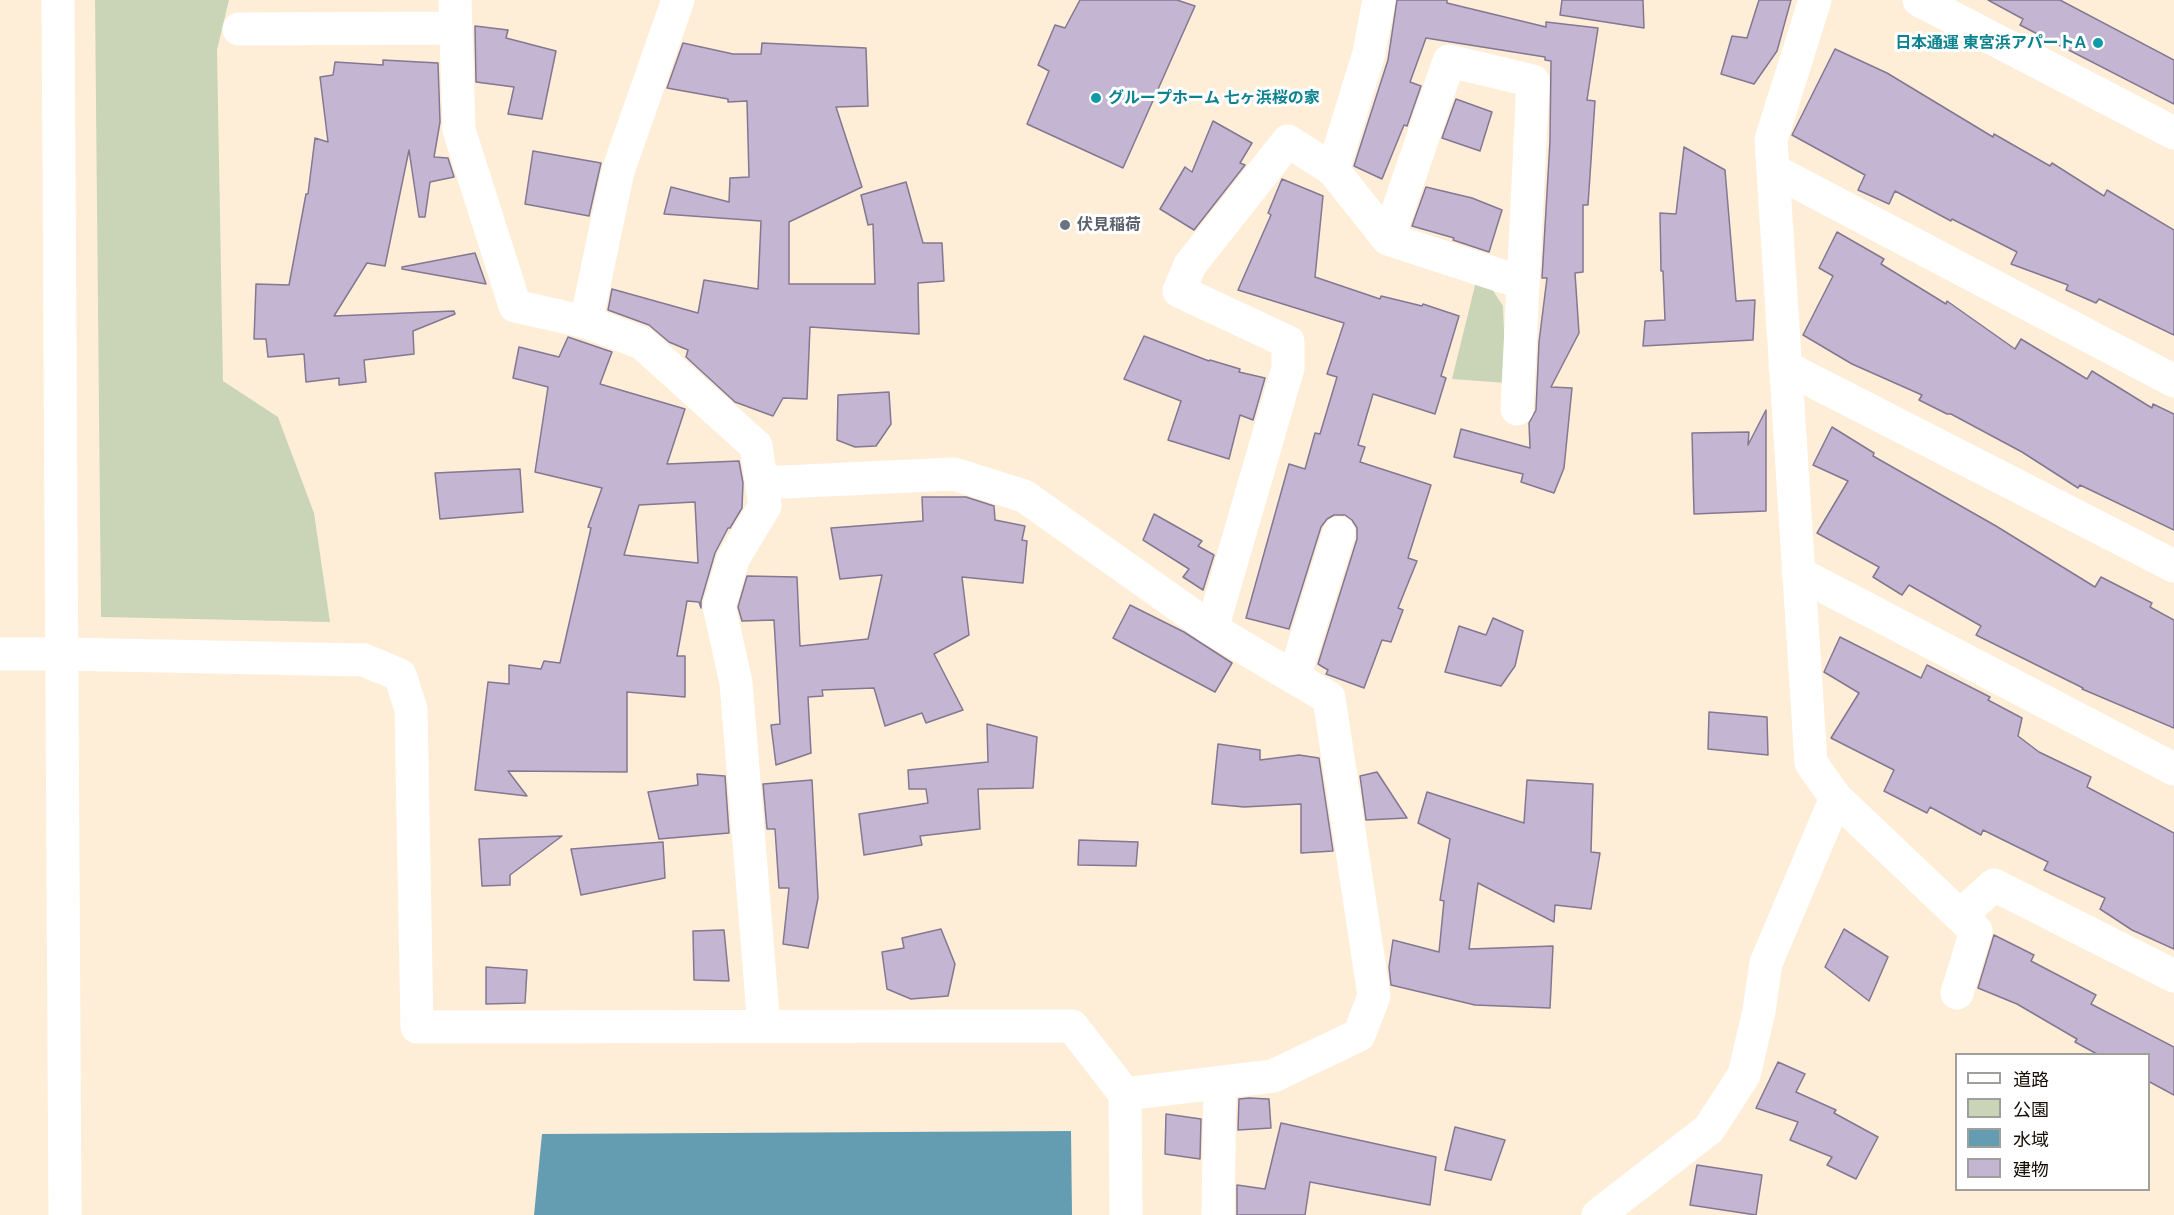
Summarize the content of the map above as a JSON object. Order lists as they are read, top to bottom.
{
  "places": ["日本通運 東宮浜アパートA", "グループホーム 七ヶ浜桜の家", "伏見稲荷"],
  "legend": [
    "道路",
    "公園",
    "水域",
    "建物"
  ]
}
